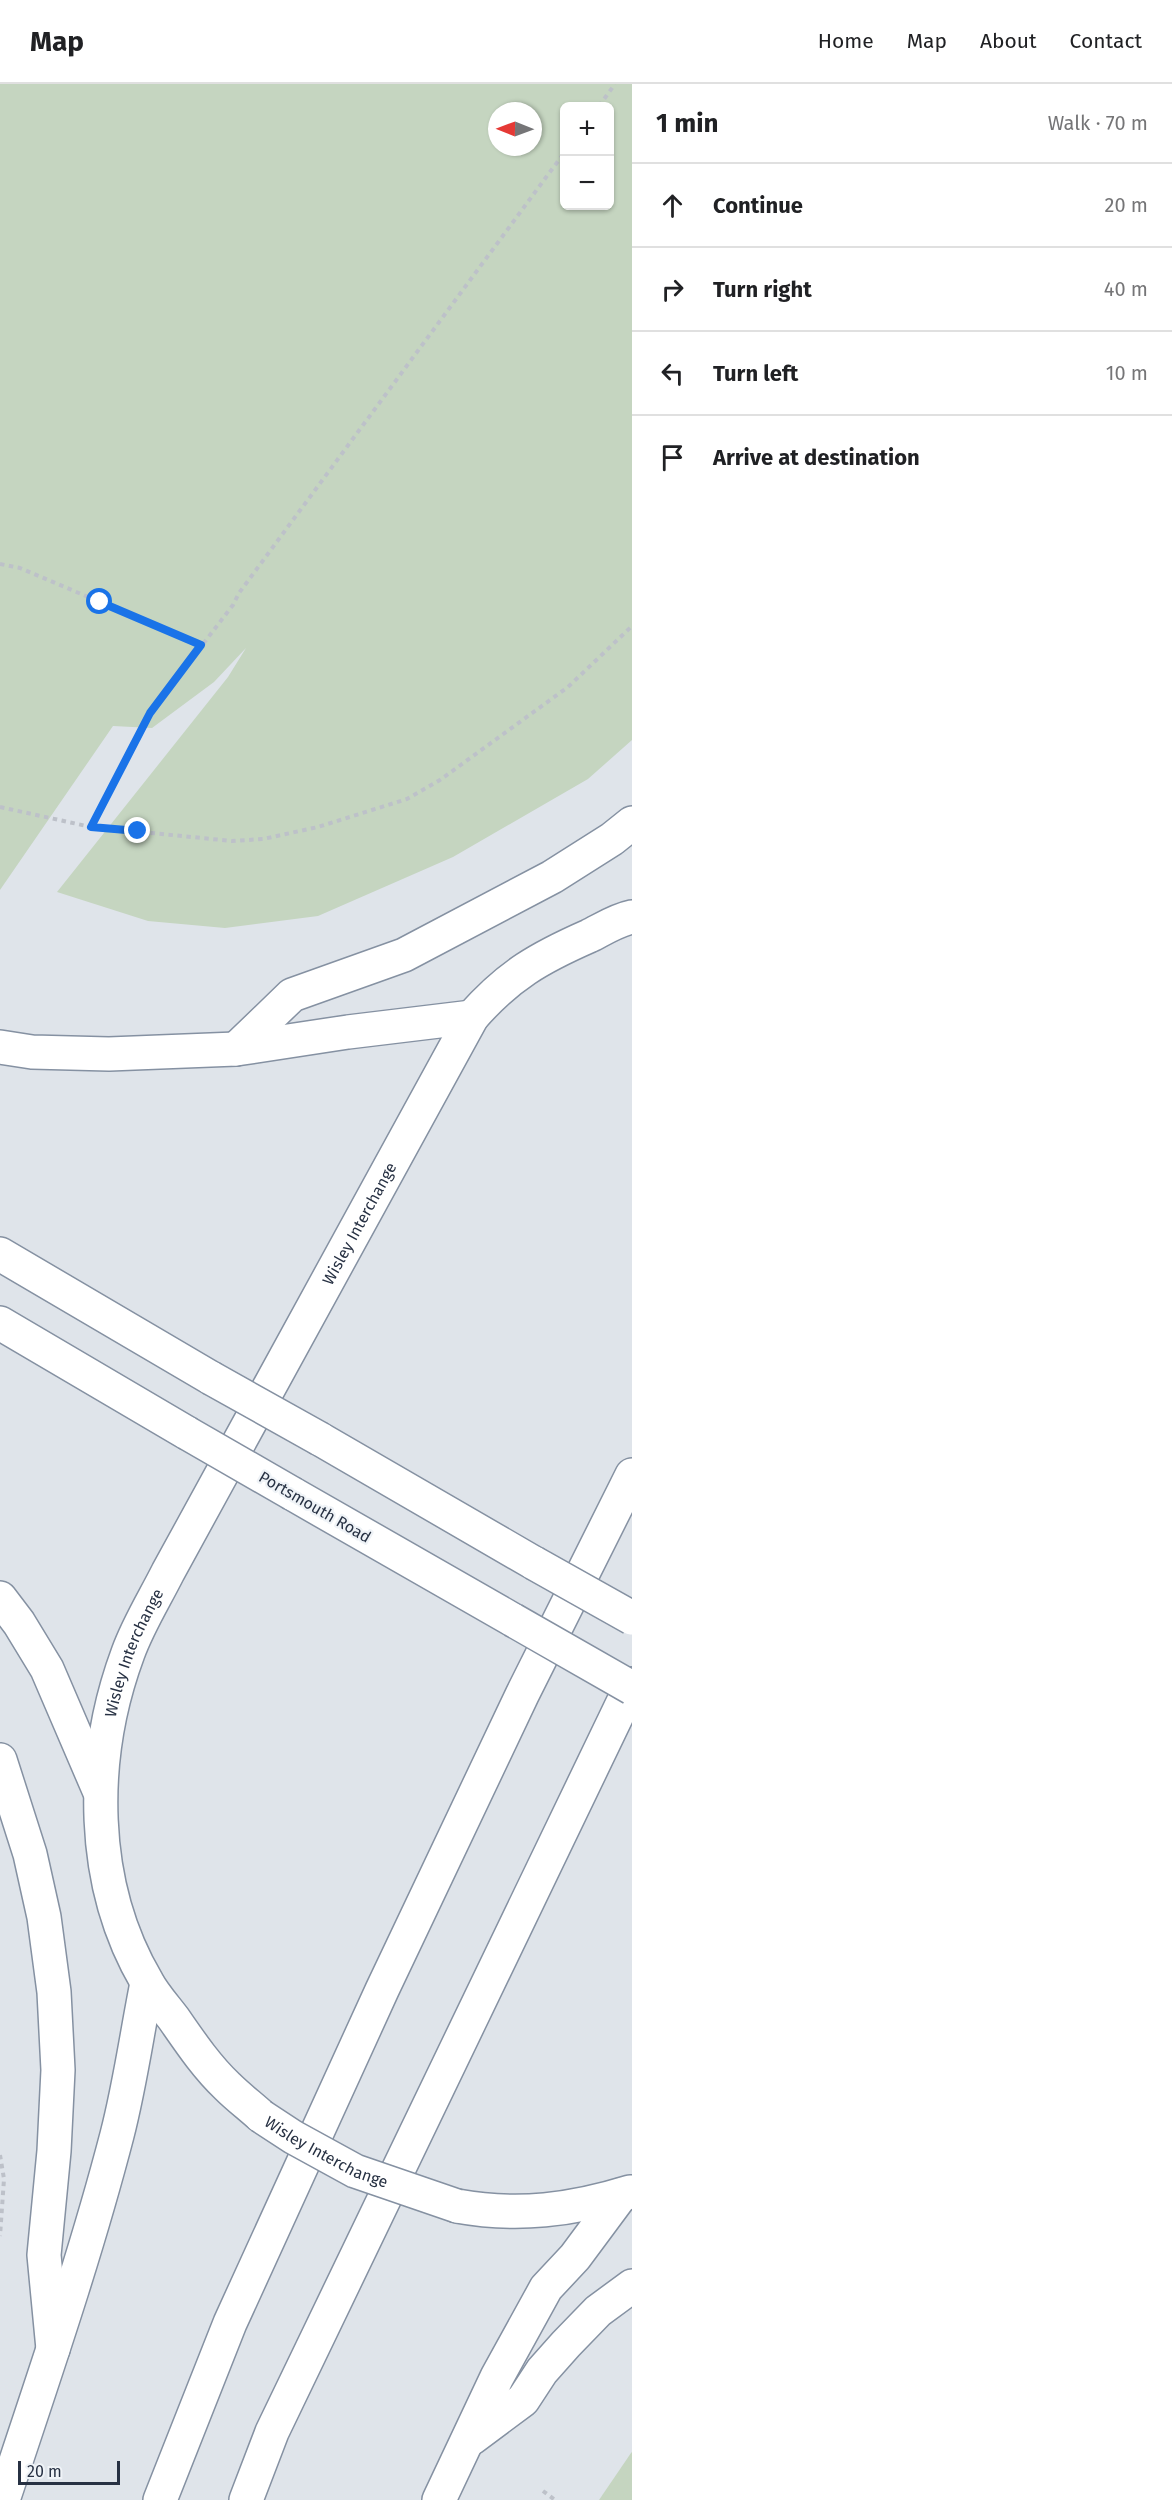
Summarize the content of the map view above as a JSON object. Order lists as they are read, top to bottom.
{
  "streets": {
    "highway": ["Wisley Interchange", "Portsmouth Road"]
  },
  "scale_bar": "20 m",
  "north": "left",
  "page": {
    "header": "Map",
    "nav": [
      "Home",
      "Map",
      "About",
      "Contact"
    ],
    "heading": ["1 min", "Walk · 70 m"],
    "map_buttons": ["+", "−"],
    "list": [
      ["Continue", "20 m"],
      ["Turn right", "40 m"],
      ["Turn left", "10 m"],
      "Arrive at destination"
    ],
    "scale": "20 m"
  }
}
